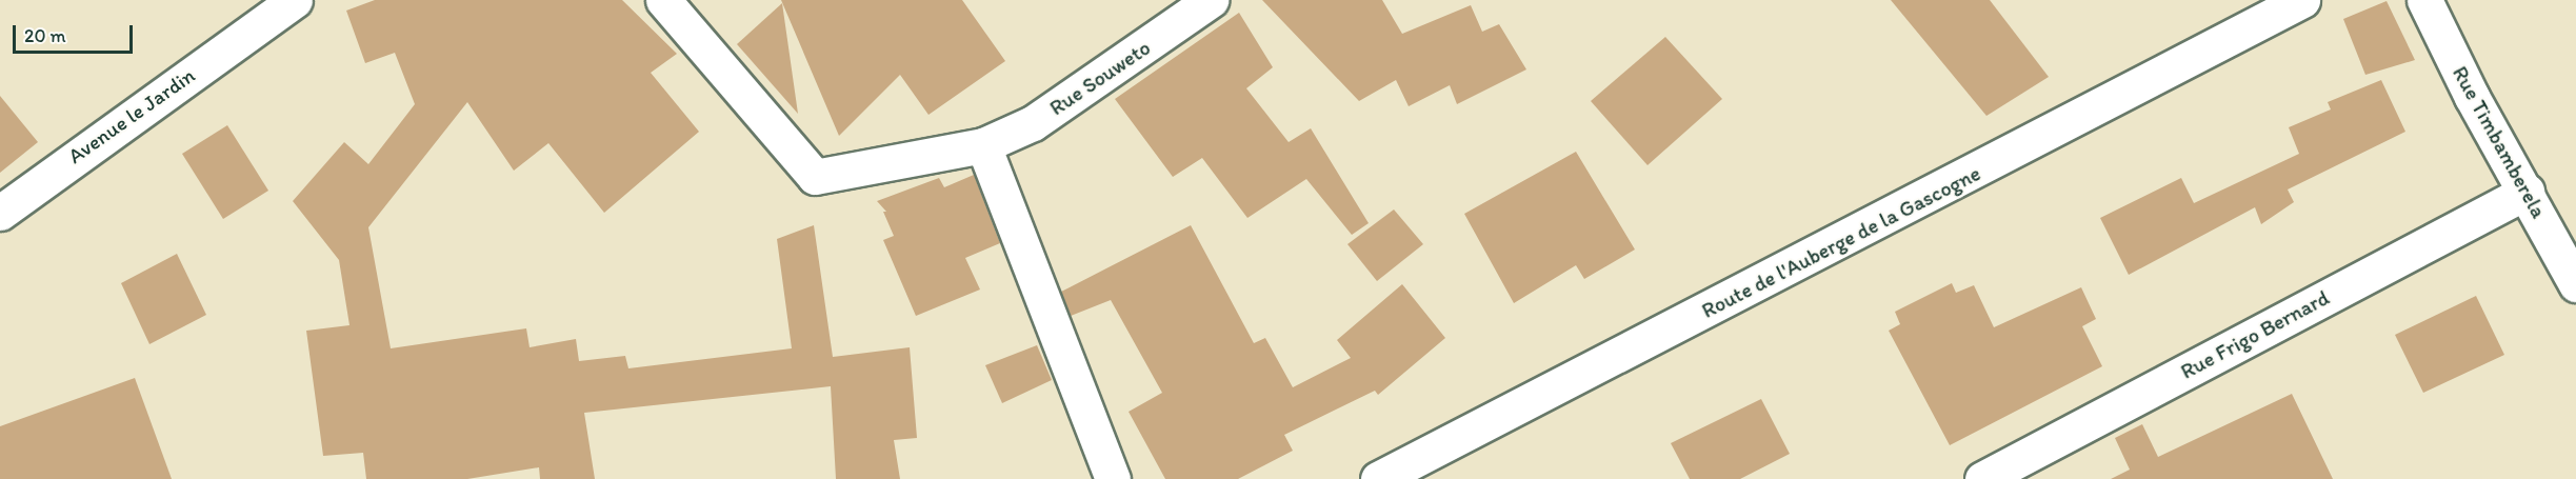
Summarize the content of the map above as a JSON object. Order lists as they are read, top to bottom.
{
  "streets": {
    "street": [
      "Rue Souweto",
      "Avenue le Jardin",
      "Rue Timbamberela",
      "Route de l'Auberge de la Gascogne",
      "Rue Frigo Bernard"
    ]
  },
  "crossings": [
    ["Rue Timbamberela", "Rue Frigo Bernard"]
  ],
  "scale_bar": "20 m"
}
